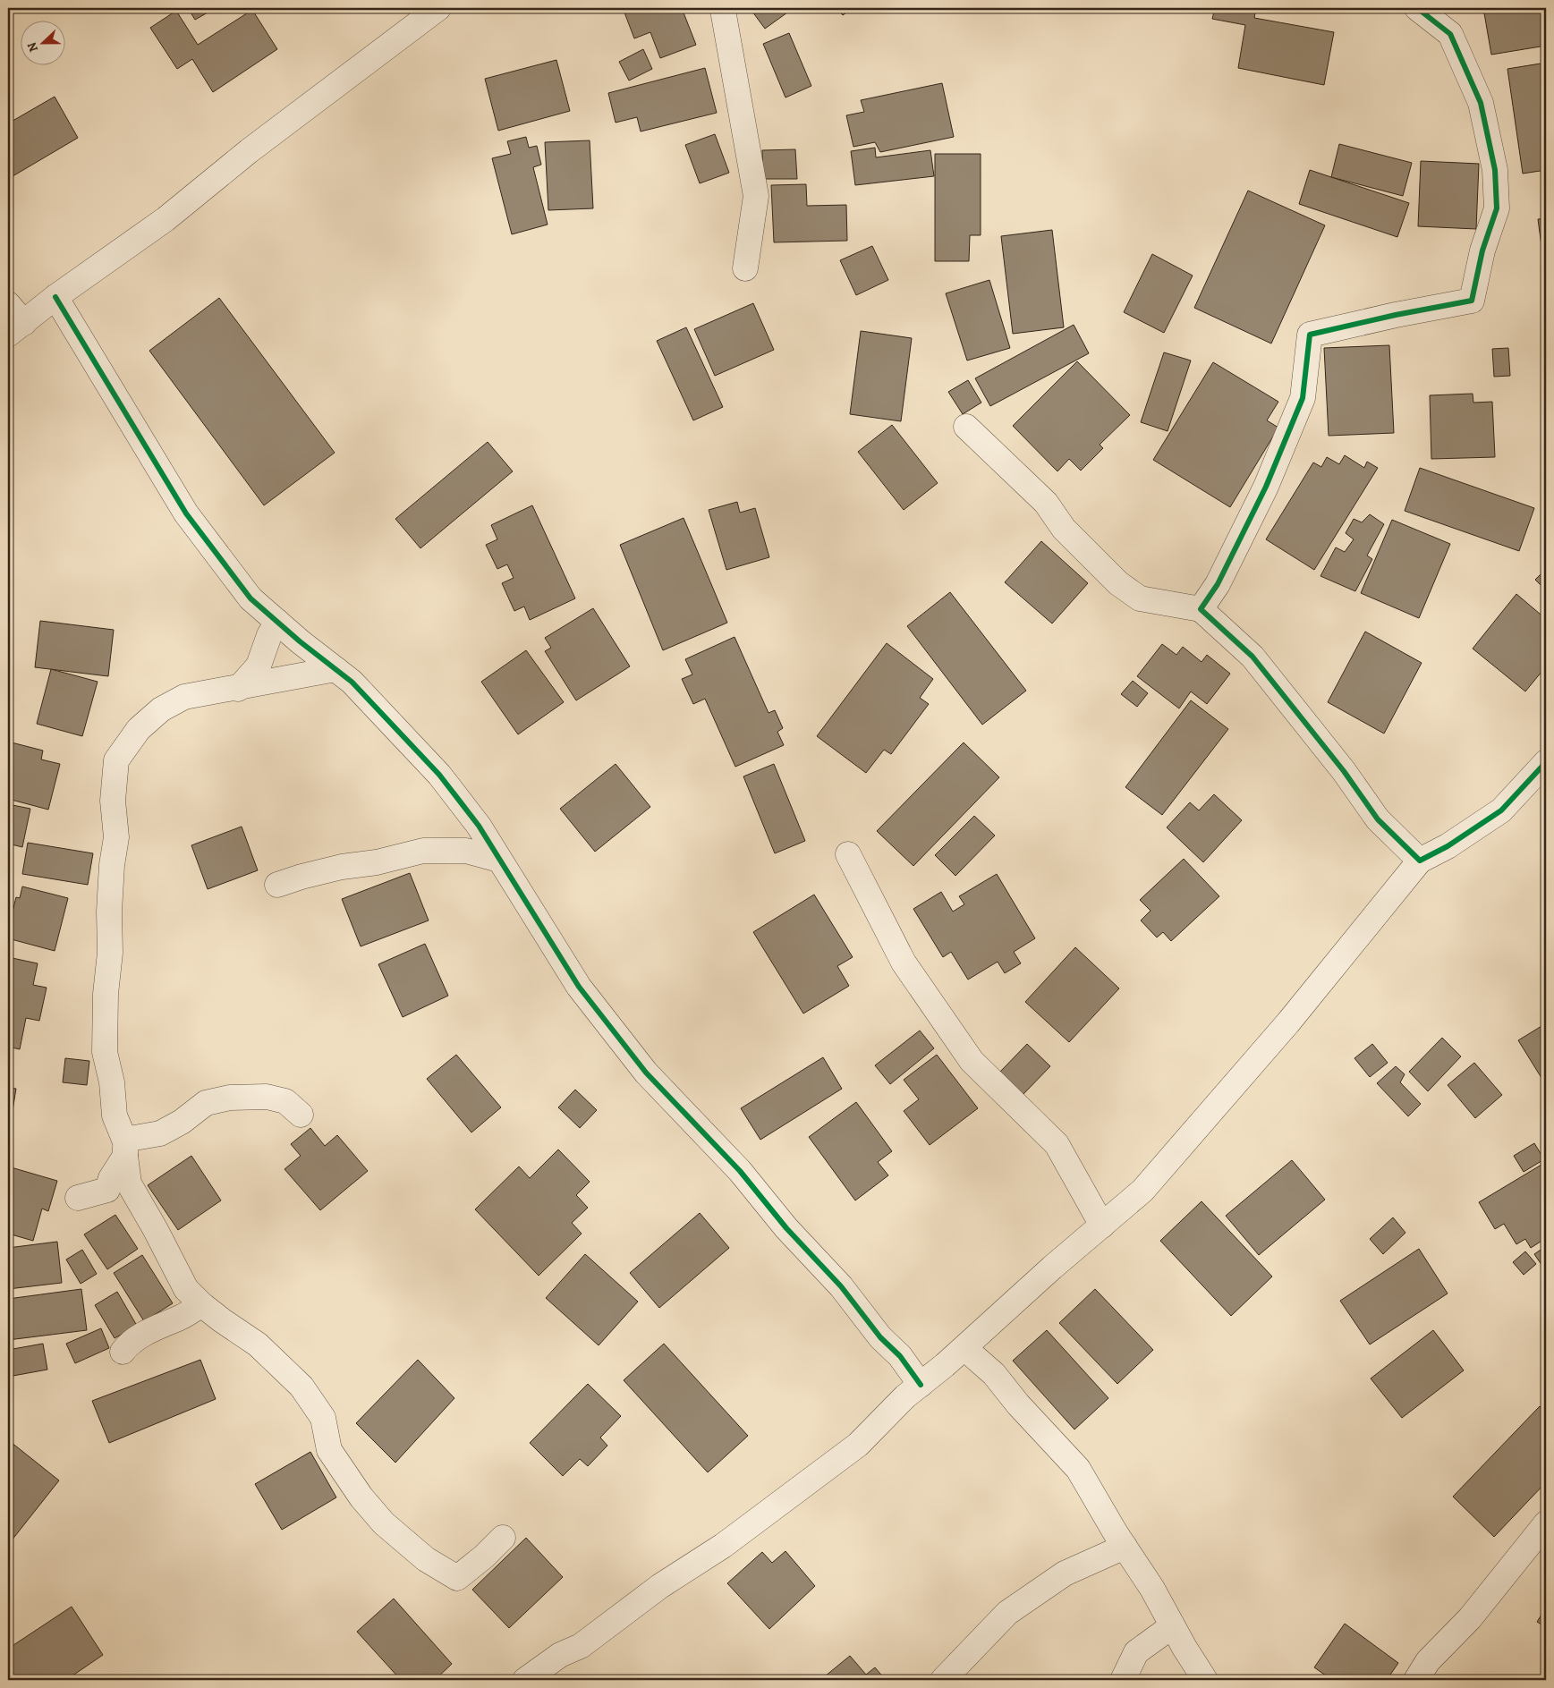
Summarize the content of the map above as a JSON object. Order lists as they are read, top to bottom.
{
  "north": "left"
}
